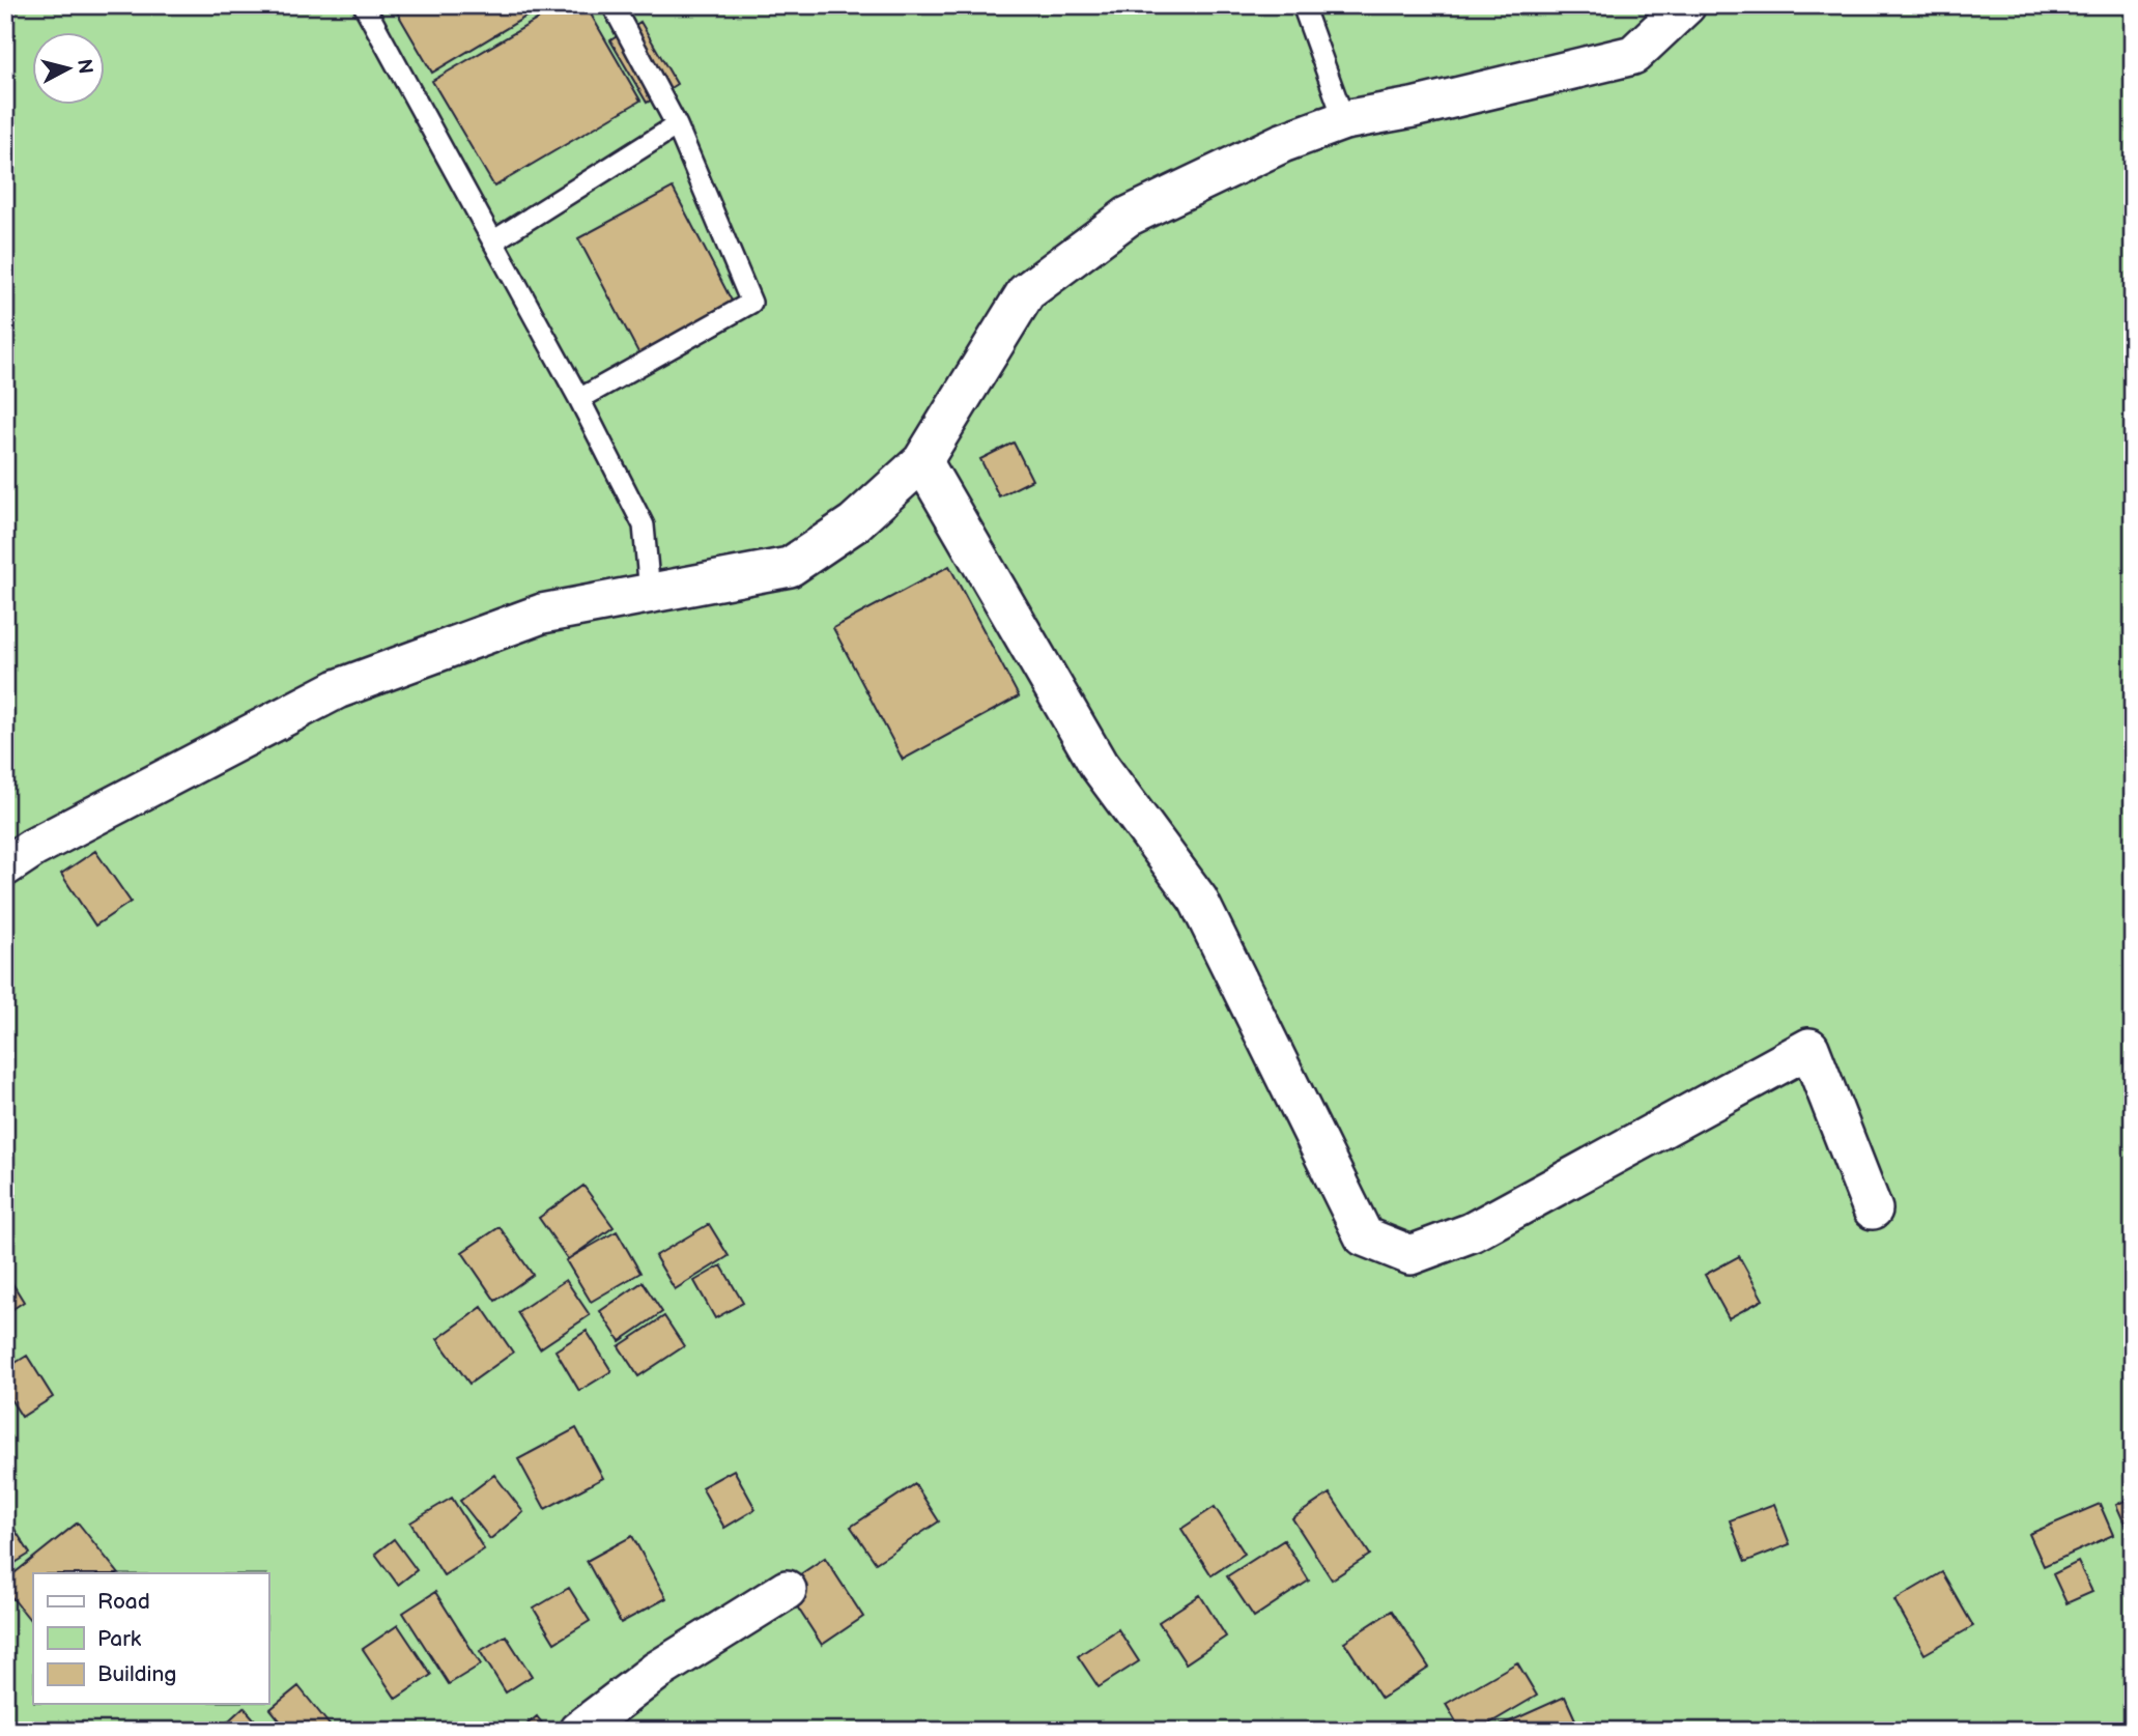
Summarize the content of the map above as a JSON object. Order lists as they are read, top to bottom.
{
  "legend": ["Road", "Park", "Building"],
  "north": "right"
}
